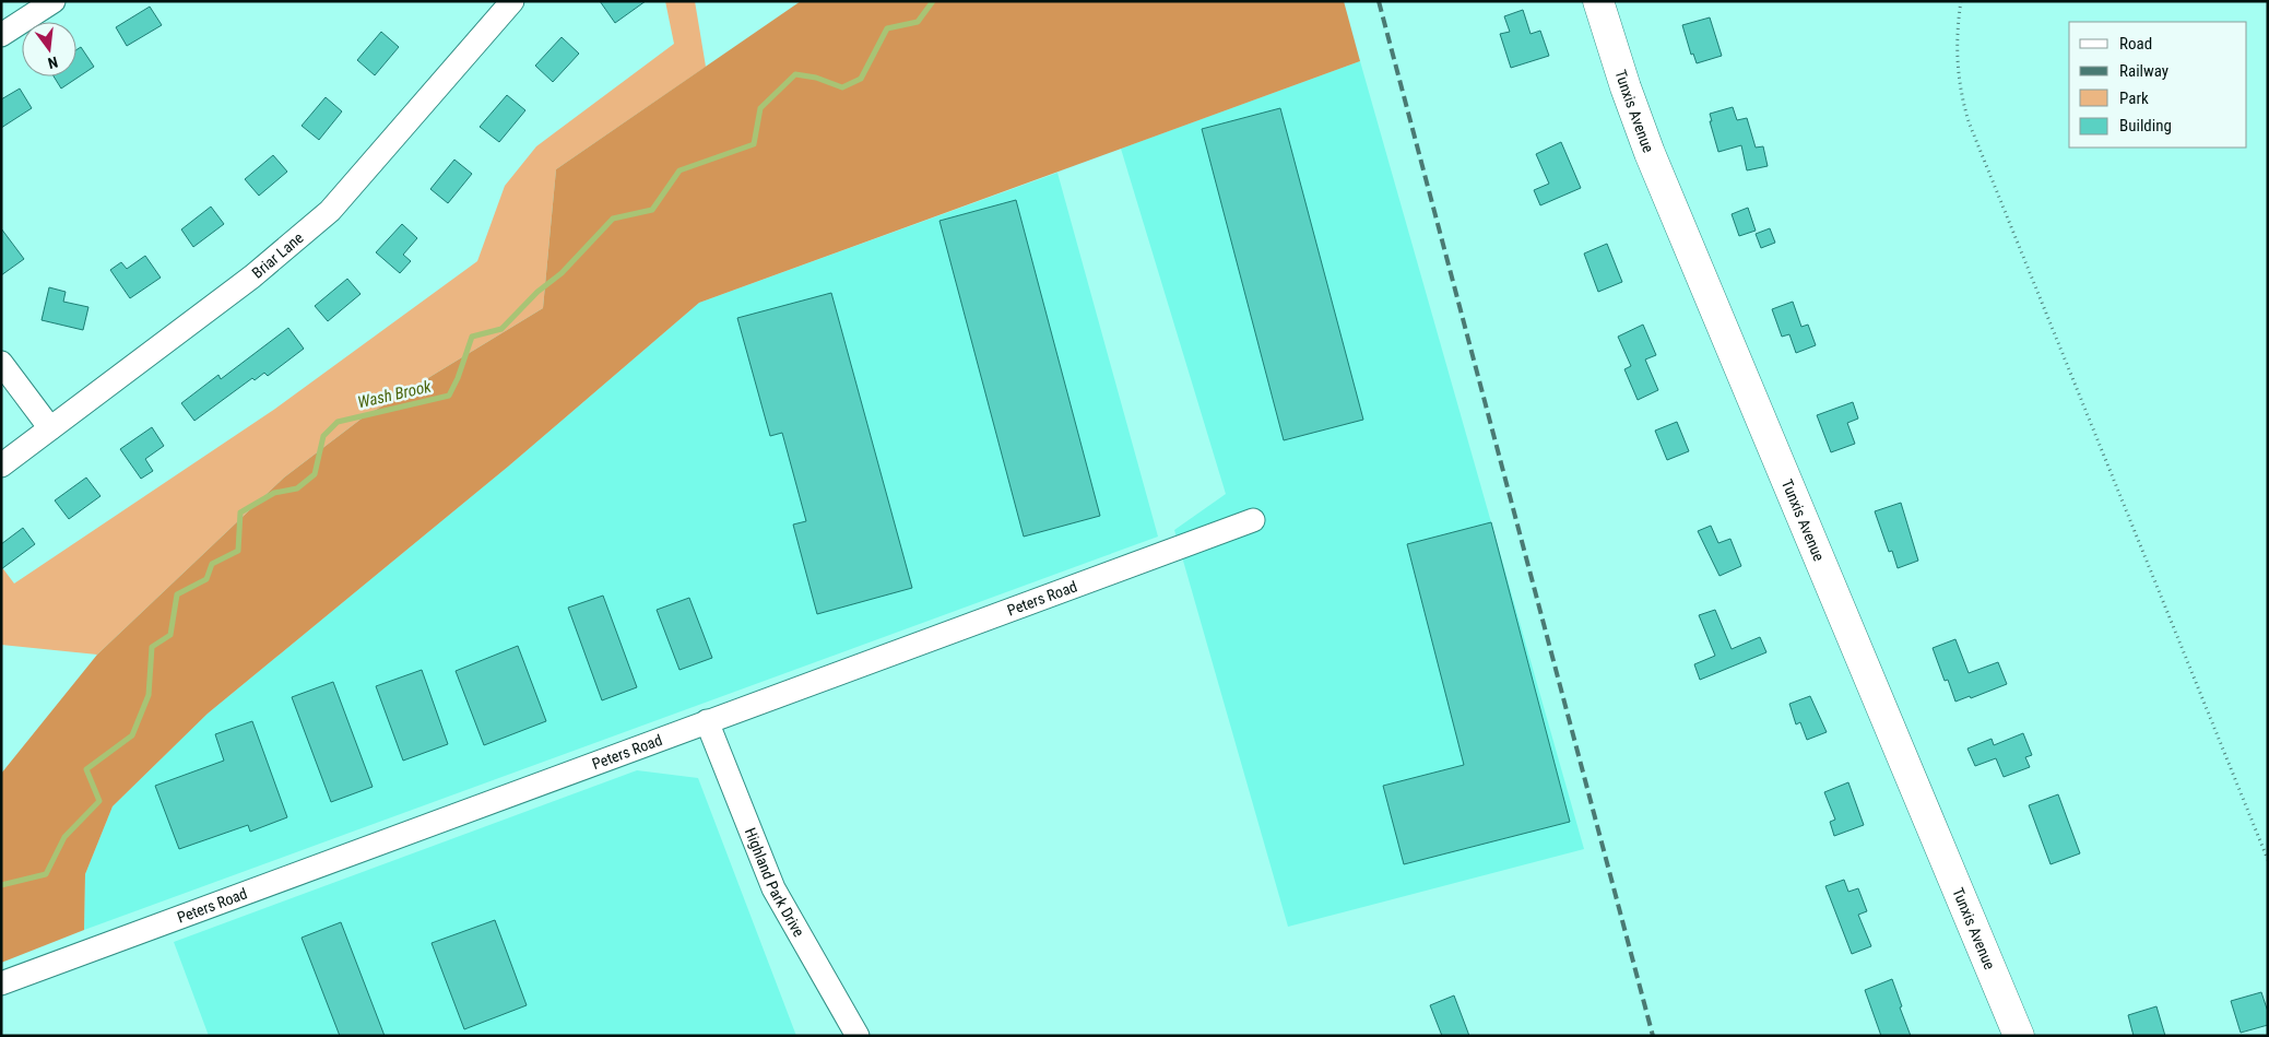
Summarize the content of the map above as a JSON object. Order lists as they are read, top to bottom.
{
  "streets": {
    "main road": ["Tunxis Avenue"],
    "street": ["Briar Lane", "Peters Road", "Highland Park Drive"]
  },
  "crossings": [
    ["Peters Road", "Highland Park Drive"]
  ],
  "water": ["Wash Brook"],
  "legend": [
    "Road",
    "Railway",
    "Park",
    "Building"
  ],
  "north": "bottom"
}
